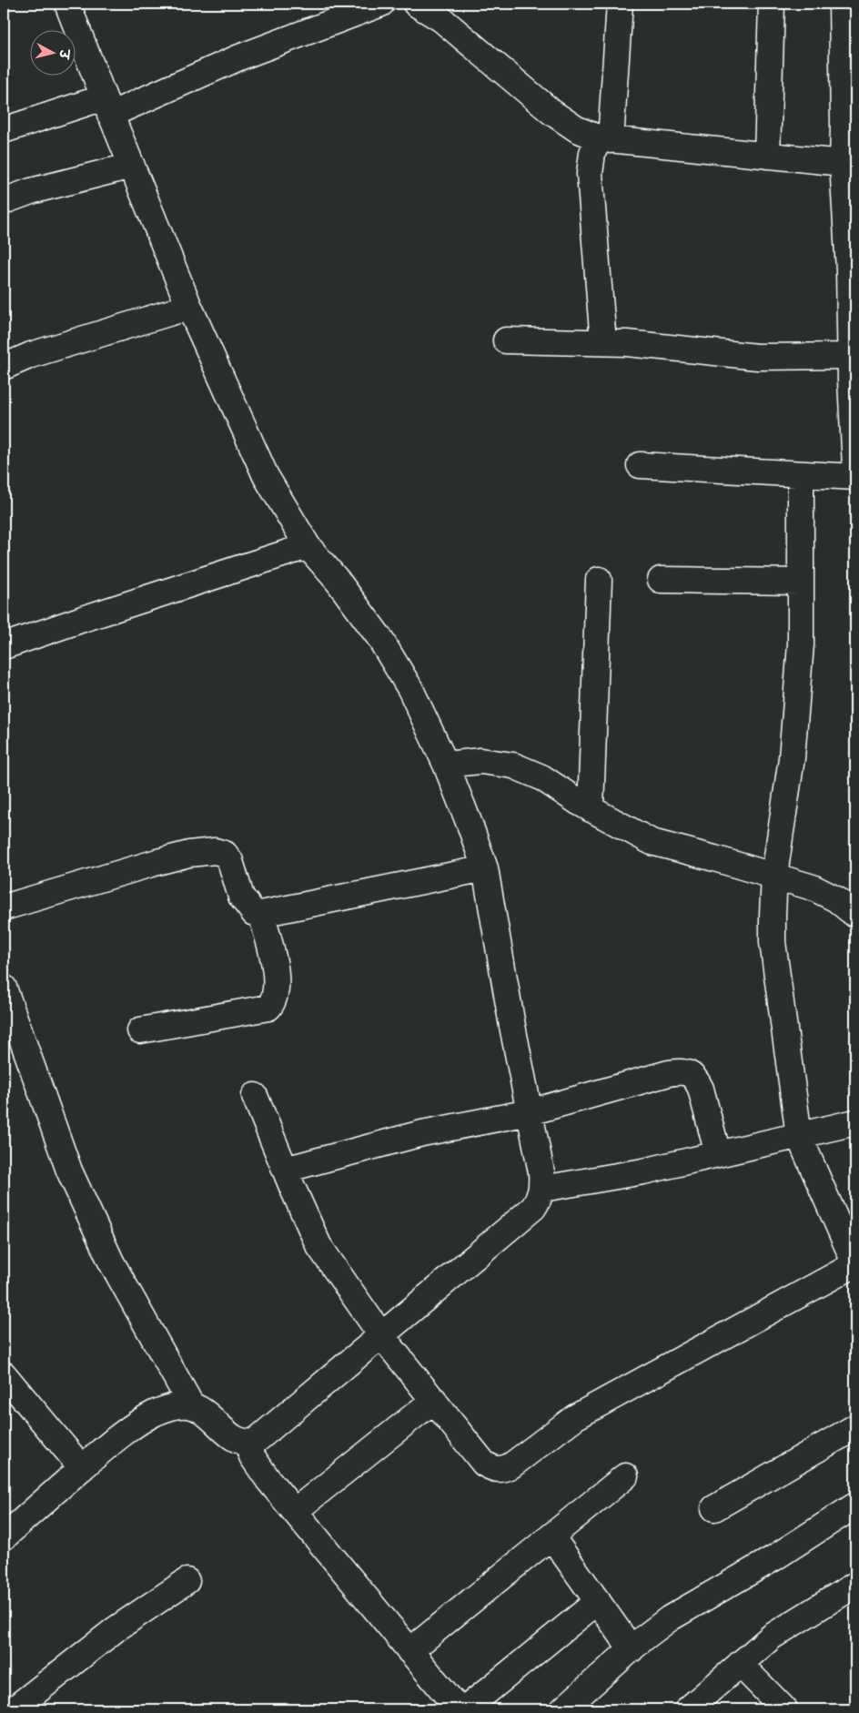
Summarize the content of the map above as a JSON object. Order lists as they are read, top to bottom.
{
  "north": "right"
}
